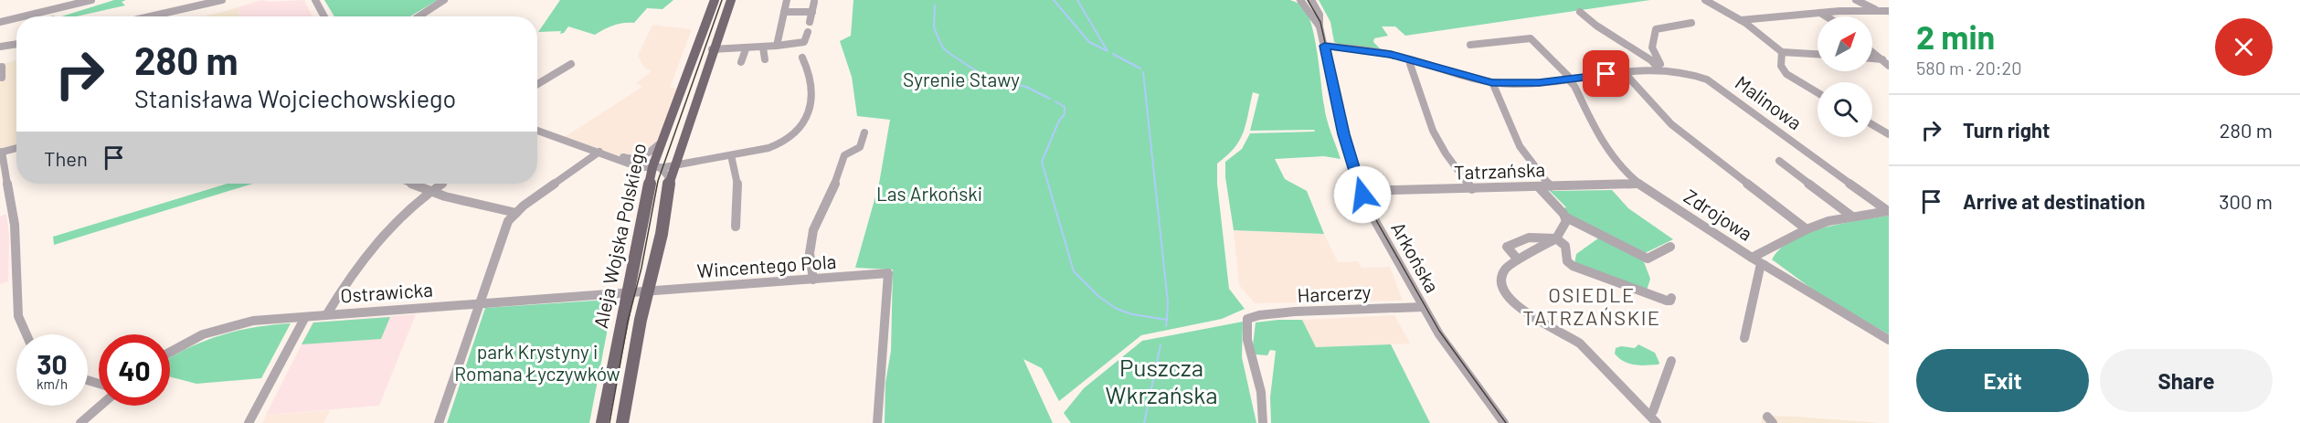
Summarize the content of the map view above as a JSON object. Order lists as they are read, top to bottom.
{
  "streets": {
    "main road": ["Aleja Wojska Polskiego"],
    "street": [
      "Malinowa",
      "Tatrzańska",
      "Zdrojowa",
      "Arkońska",
      "Wincentego Pola",
      "Ostrawicka",
      "Harcerzy"
    ]
  },
  "crossings": [
    ["Malinowa", "Zdrojowa"],
    ["Malinowa", "Arkońska"],
    ["Tatrzańska", "Zdrojowa"],
    ["Tatrzańska", "Arkońska"],
    ["Aleja Wojska Polskiego", "Wincentego Pola"],
    ["Aleja Wojska Polskiego", "Ostrawicka"],
    ["Arkońska", "Harcerzy"]
  ],
  "districts": ["OSIEDLE TATRZAŃSKIE"],
  "parks": [
    "Syrenie Stawy",
    "Las Arkoński",
    "park Krystyny i Romana Łyczywków",
    "Puszcza Wkrzańska"
  ],
  "north": "top right",
  "page": {
    "heading": ["2 min", "580 m · 20:20"],
    "turn": ["280 m", "Stanisława Wojciechowskiego"],
    "list": [
      {
        "name": "Turn right",
        "value": "280 m"
      },
      {
        "name": "Arrive at destination",
        "value": "300 m"
      }
    ],
    "then": "Then",
    "speed": "30 km/h",
    "limit": "40",
    "buttons": ["Exit", "Share"]
  }
}
